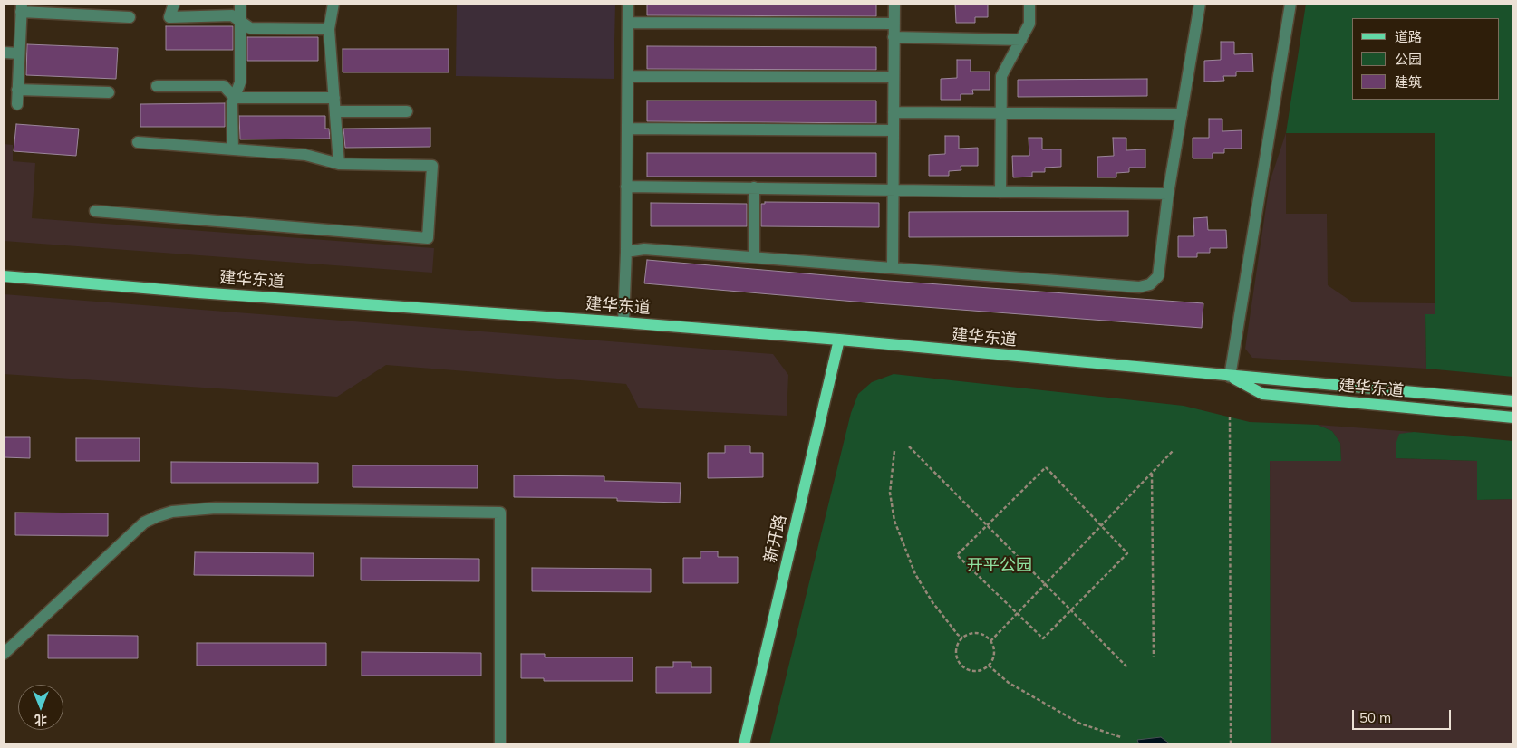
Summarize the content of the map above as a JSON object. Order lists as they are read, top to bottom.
{
  "streets": {
    "main road": ["建华东道", "新开路"]
  },
  "crossings": [
    ["建华东道", "新开路"]
  ],
  "parks": ["开平公园"],
  "legend": ["道路", "公园", "建筑"],
  "scale_bar": "50 m",
  "north": "bottom"
}
